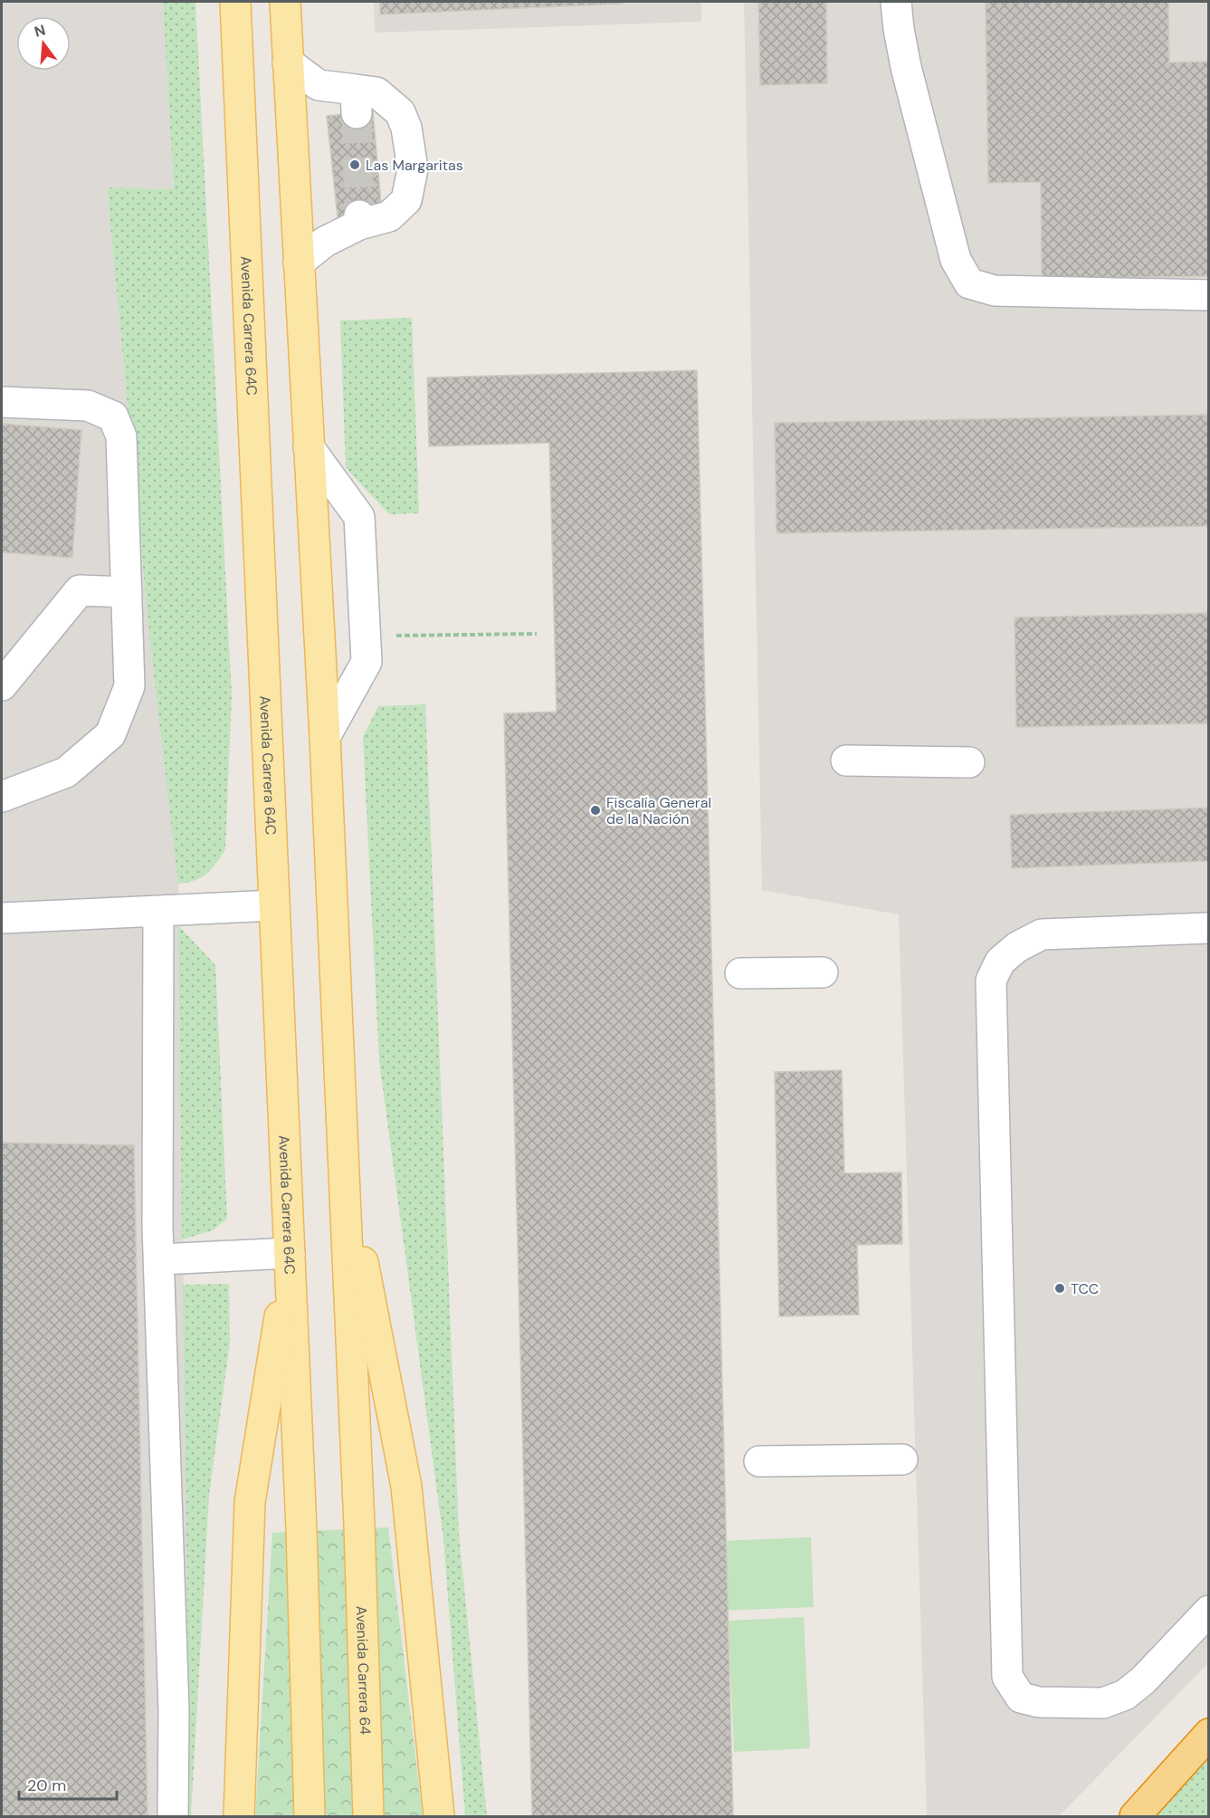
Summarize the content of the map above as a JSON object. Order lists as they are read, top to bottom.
{
  "streets": {
    "main road": ["Avenida Carrera 64C", "Avenida Carrera 64"]
  },
  "places": ["Las Margaritas", "Fiscalía General de la Nación", "TCC"],
  "scale_bar": "20 m",
  "north": "top"
}
